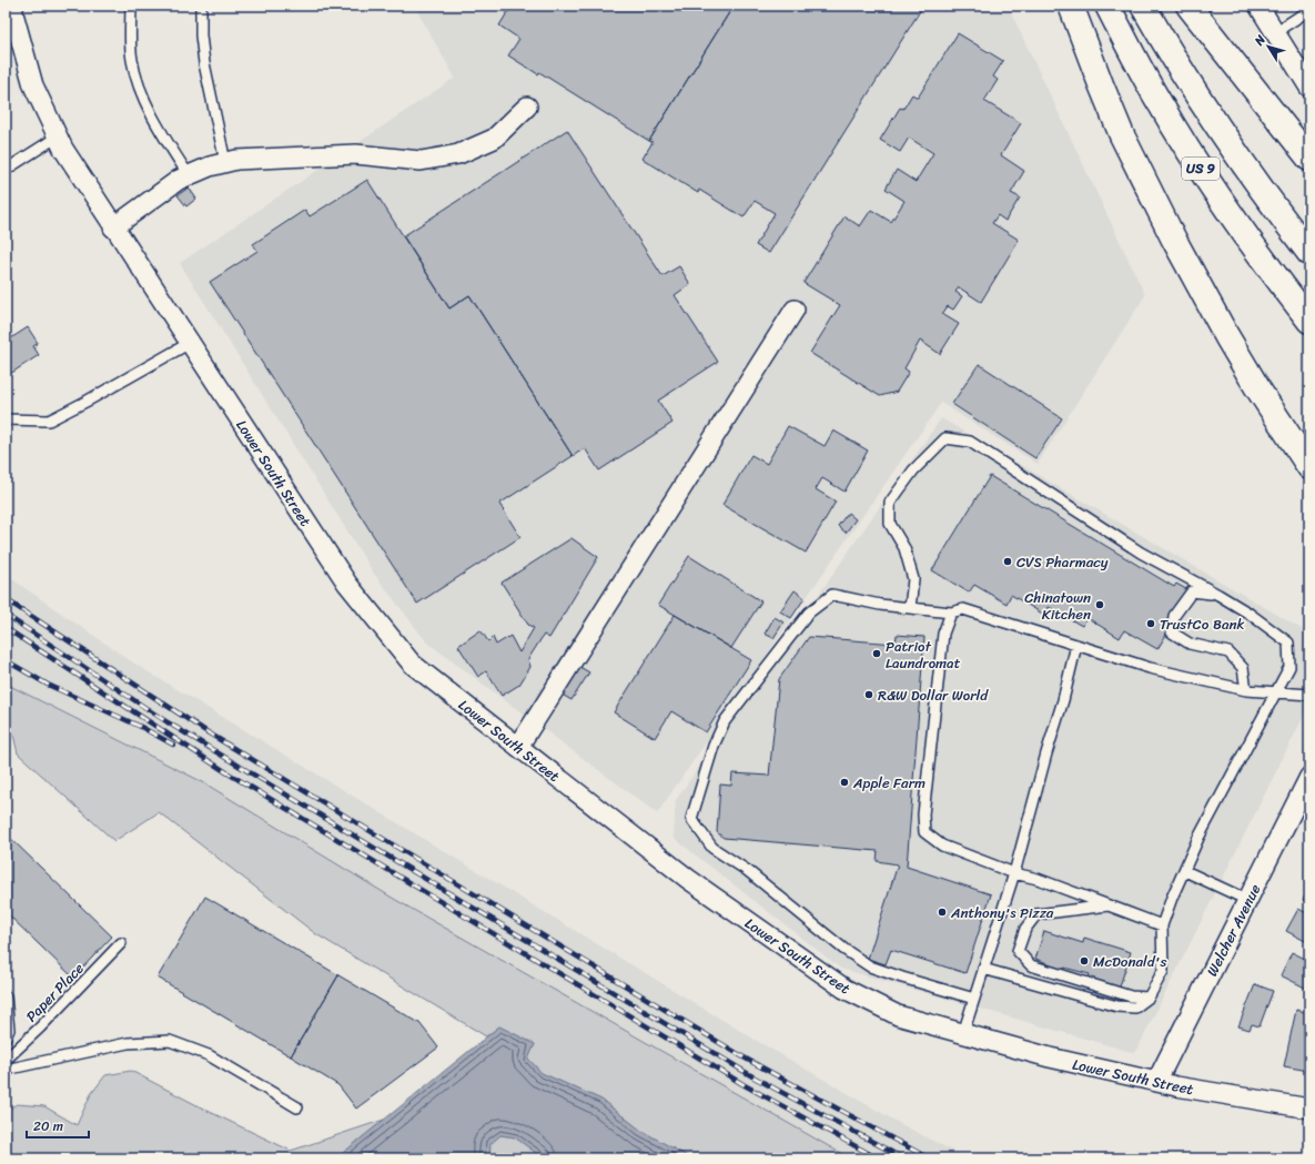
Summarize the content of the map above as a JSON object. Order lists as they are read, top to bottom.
{
  "streets": {
    "highway": ["US 9"],
    "street": ["Lower South Street", "Welcher Avenue"],
    "lane": ["Paper Place"]
  },
  "crossings": [
    ["Lower South Street", "Welcher Avenue"]
  ],
  "places": [
    "CVS Pharmacy",
    "Chinatown Kitchen",
    "TrustCo Bank",
    "Patriot Laundromat",
    "R&W Dollar World",
    "Apple Farm",
    "Anthony's Pizza",
    "McDonald's"
  ],
  "scale_bar": "20 m",
  "north": "top left"
}
